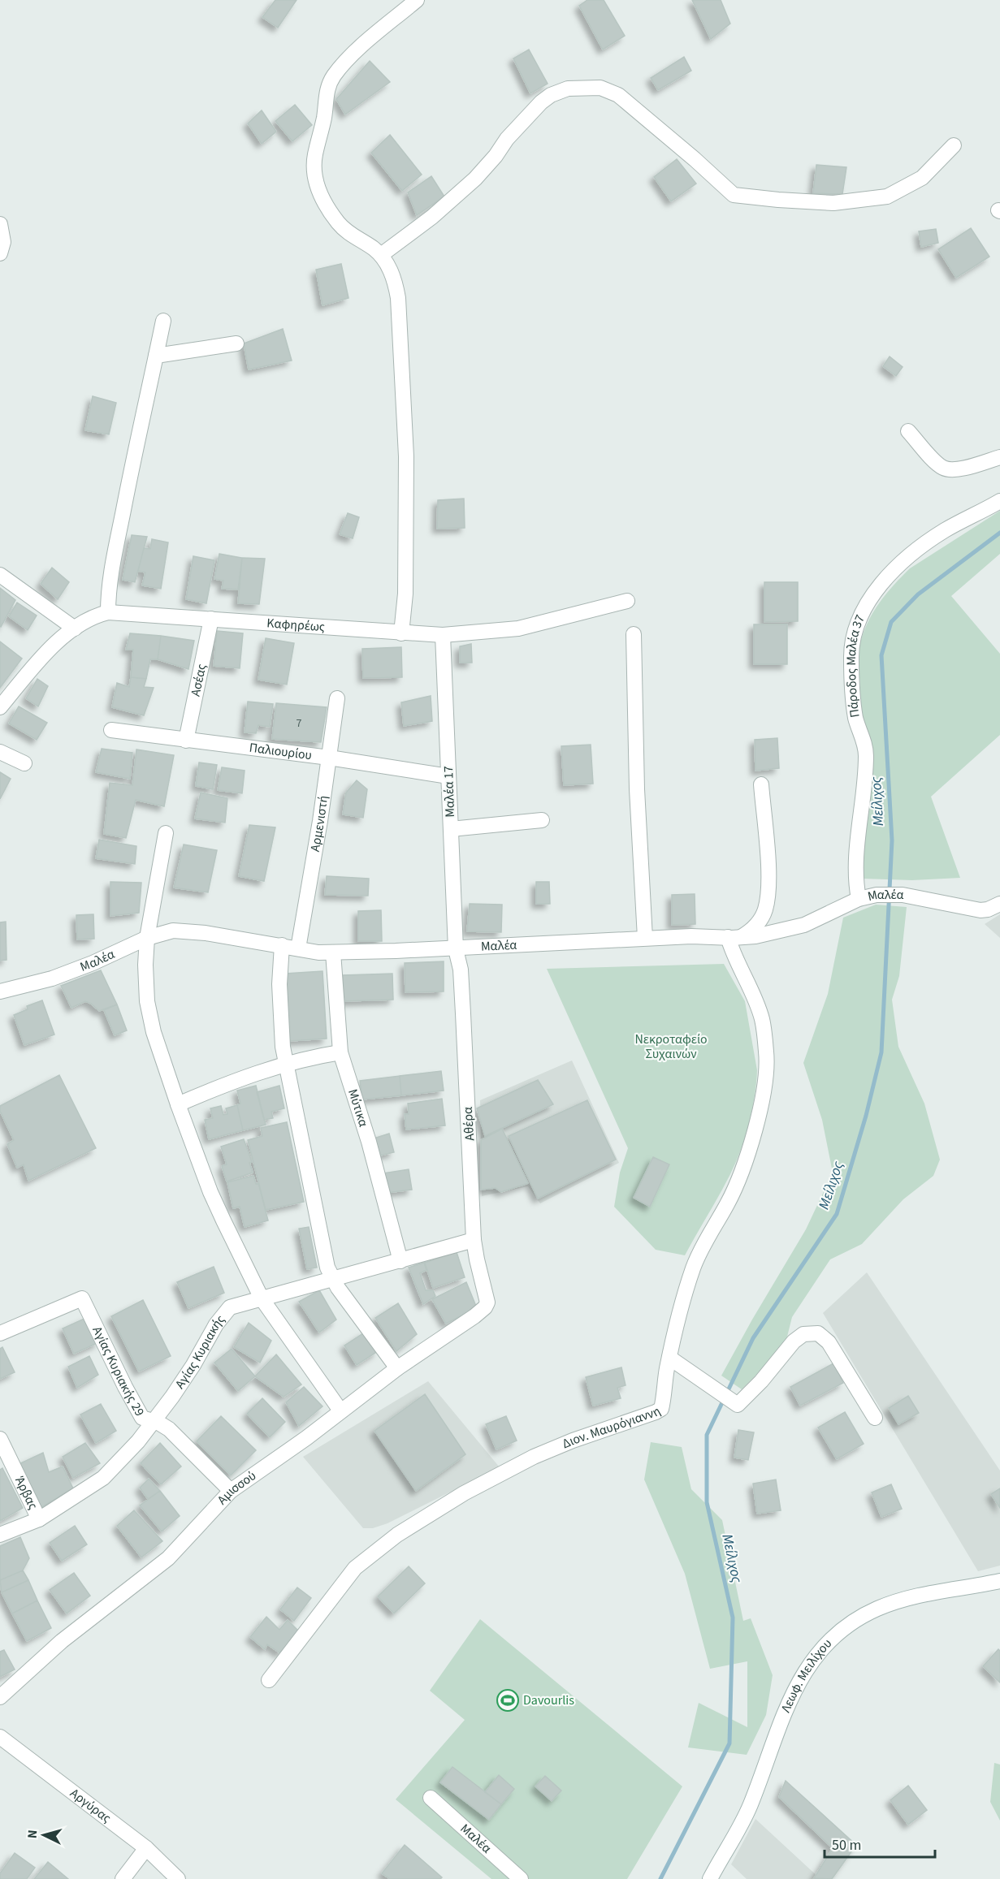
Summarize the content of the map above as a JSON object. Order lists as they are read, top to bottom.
{
  "streets": {
    "street": [
      "Καφηρέως",
      "Πάροδος Μαλέα 37",
      "Ασέας",
      "Παλιουρίου",
      "Μαλέα 17",
      "Αρμενιστή",
      "Μαλέα",
      "Μύτικα",
      "Αθέρα",
      "Αγίας Κυριακής",
      "Αγίας Κυριακής 29",
      "Διον. Μαυρόγιαννη",
      "Αμισσού",
      "Άρβας",
      "Λεωφ. Μειλίχου",
      "Αργύρας"
    ]
  },
  "crossings": [
    ["Καφηρέως", "Ασέας"],
    ["Καφηρέως", "Μαλέα 17"],
    ["Πάροδος Μαλέα 37", "Μαλέα"],
    ["Ασέας", "Παλιουρίου"],
    ["Παλιουρίου", "Μαλέα 17"],
    ["Παλιουρίου", "Αρμενιστή"],
    ["Μαλέα 17", "Μαλέα"],
    ["Μαλέα 17", "Αθέρα"],
    ["Αρμενιστή", "Μαλέα"],
    ["Μαλέα", "Μύτικα"],
    ["Μαλέα", "Αθέρα"],
    ["Μαλέα", "Διον. Μαυρόγιαννη"],
    ["Μύτικα", "Αγίας Κυριακής"],
    ["Αθέρα", "Αγίας Κυριακής"],
    ["Αθέρα", "Αμισσού"],
    ["Αγίας Κυριακής", "Αγίας Κυριακής 29"],
    ["Αγίας Κυριακής", "Άρβας"],
    ["Αγίας Κυριακής 29", "Αμισσού"]
  ],
  "water": ["Μείλιχος"],
  "parks": ["Νεκροταφείο Συχαινών"],
  "places": {
    "sports": ["Davourlis"]
  },
  "house_numbers": ["7"],
  "scale_bar": "50 m",
  "north": "left"
}
